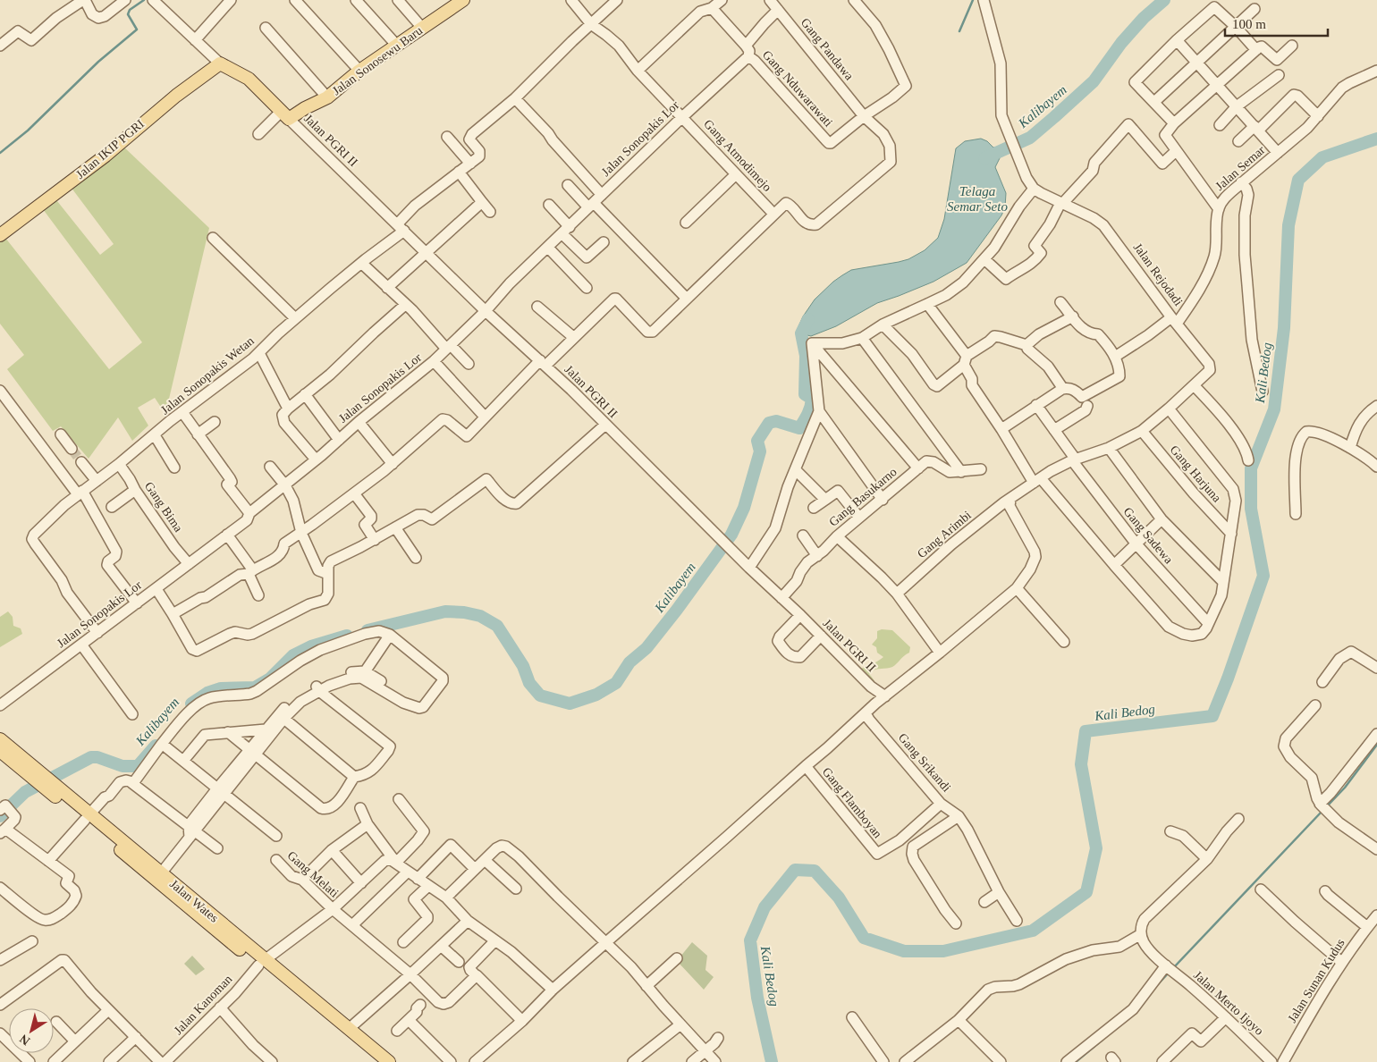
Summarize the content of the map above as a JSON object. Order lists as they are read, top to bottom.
{
  "streets": {
    "main road": ["Jalan Sonosewu Baru", "Jalan IKIP PGRI", "Jalan Wates"],
    "street": [
      "Gang Pandawa",
      "Gang Nduwarawati",
      "Jalan Sonopakis Lor",
      "Jalan PGRI II",
      "Gang Atmodimejo",
      "Jalan Semar",
      "Jalan Rejodadi",
      "Jalan Sonopakis Wetan",
      "Gang Harjuna",
      "Gang Basukarno",
      "Gang Bima",
      "Gang Arimbi",
      "Gang Sadewa",
      "Gang Srikandi",
      "Gang Flamboyan",
      "Gang Melati",
      "Jalan Sunan Kudus",
      "Jalan Merto Ijoyo",
      "Jalan Kanoman"
    ]
  },
  "crossings": [
    ["Gang Pandawa", "Gang Nduwarawati"],
    ["Gang Pandawa", "Gang Atmodimejo"],
    ["Jalan Sonosewu Baru", "Jalan PGRI II"],
    ["Gang Nduwarawati", "Jalan Sonopakis Lor"],
    ["Jalan Sonopakis Lor", "Jalan PGRI II"],
    ["Jalan Sonopakis Lor", "Gang Atmodimejo"],
    ["Jalan Sonopakis Lor", "Jalan Sonopakis Wetan"],
    ["Jalan Sonopakis Lor", "Gang Bima"],
    ["Jalan PGRI II", "Jalan Sonopakis Wetan"],
    ["Jalan PGRI II", "Gang Basukarno"],
    ["Jalan Semar", "Jalan Rejodadi"],
    ["Jalan Rejodadi", "Gang Harjuna"],
    ["Jalan Rejodadi", "Gang Arimbi"],
    ["Jalan Rejodadi", "Gang Sadewa"],
    ["Jalan Sonopakis Wetan", "Gang Bima"],
    ["Gang Srikandi", "Gang Flamboyan"],
    ["Gang Melati", "Jalan Kanoman"],
    ["Jalan Wates", "Jalan Kanoman"]
  ],
  "water": ["Kalibayem", "Telaga Semar Seto", "Kali Bedog"],
  "scale_bar": "100 m",
  "north": "bottom left"
}
